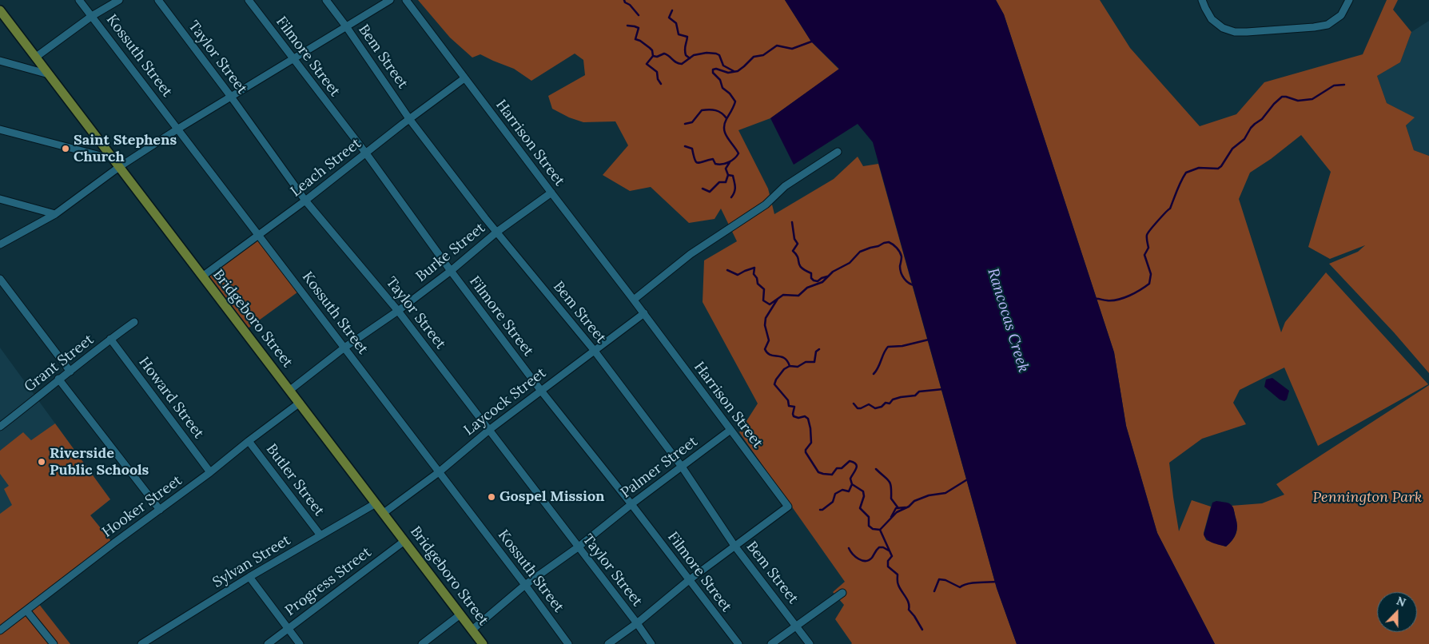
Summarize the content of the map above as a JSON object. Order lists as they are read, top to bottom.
{
  "streets": {
    "main road": ["Bridgeboro Street"],
    "street": [
      "Kossuth Street",
      "Filmore Street",
      "Bem Street",
      "Taylor Street",
      "Harrison Street",
      "Leach Street",
      "Burke Street",
      "Grant Street",
      "Howard Street",
      "Laycock Street",
      "Palmer Street",
      "Butler Street",
      "Hooker Street",
      "Sylvan Street",
      "Progress Street"
    ]
  },
  "crossings": [
    ["Kossuth Street", "Leach Street"],
    ["Kossuth Street", "Burke Street"],
    ["Kossuth Street", "Laycock Street"],
    ["Kossuth Street", "Palmer Street"],
    ["Filmore Street", "Leach Street"],
    ["Filmore Street", "Burke Street"],
    ["Filmore Street", "Laycock Street"],
    ["Filmore Street", "Palmer Street"],
    ["Bem Street", "Harrison Street"],
    ["Bem Street", "Leach Street"],
    ["Bem Street", "Burke Street"],
    ["Bem Street", "Laycock Street"],
    ["Bem Street", "Palmer Street"],
    ["Taylor Street", "Leach Street"],
    ["Taylor Street", "Burke Street"],
    ["Taylor Street", "Laycock Street"],
    ["Taylor Street", "Palmer Street"],
    ["Harrison Street", "Leach Street"],
    ["Harrison Street", "Burke Street"],
    ["Harrison Street", "Laycock Street"],
    ["Harrison Street", "Palmer Street"],
    ["Leach Street", "Bridgeboro Street"],
    ["Burke Street", "Bridgeboro Street"],
    ["Bridgeboro Street", "Laycock Street"],
    ["Bridgeboro Street", "Palmer Street"],
    ["Bridgeboro Street", "Hooker Street"],
    ["Bridgeboro Street", "Sylvan Street"],
    ["Bridgeboro Street", "Progress Street"],
    ["Grant Street", "Howard Street"],
    ["Howard Street", "Hooker Street"],
    ["Butler Street", "Hooker Street"],
    ["Butler Street", "Sylvan Street"]
  ],
  "water": ["Rancocas Creek"],
  "parks": ["Pennington Park"],
  "places": ["Saint Stephens Church", "Riverside Public Schools", "Gospel Mission"],
  "north": "top"
}
